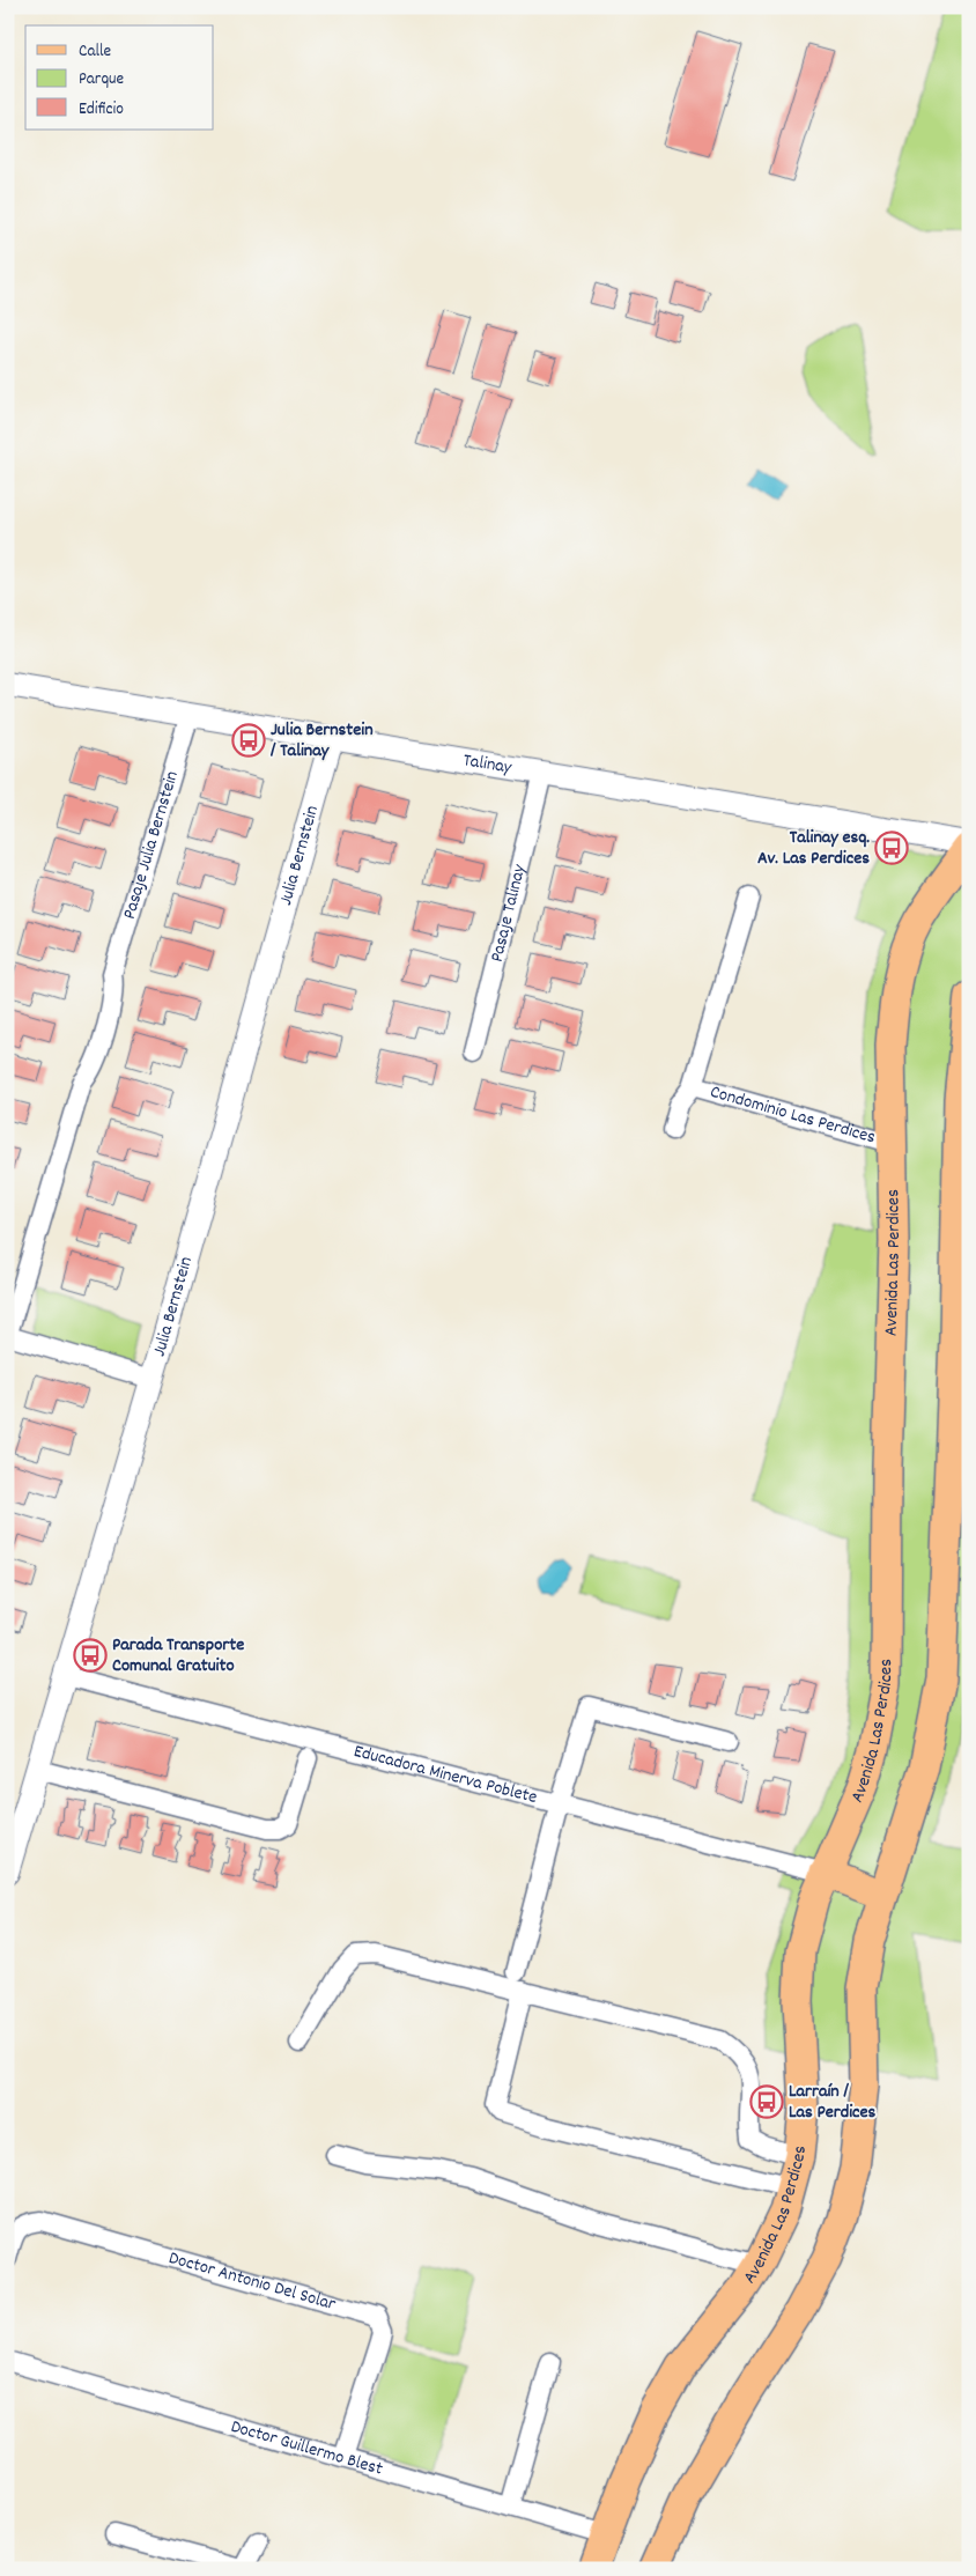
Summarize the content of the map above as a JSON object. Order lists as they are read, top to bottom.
{
  "streets": {
    "main road": ["Avenida Las Perdices"],
    "street": [
      "Talinay",
      "Pasaje Julia Bernstein",
      "Julia Bernstein",
      "Pasaje Talinay",
      "Condominio Las Perdices",
      "Educadora Minerva Poblete",
      "Doctor Antonio Del Solar",
      "Doctor Guillermo Blest"
    ]
  },
  "crossings": [
    ["Talinay", "Pasaje Julia Bernstein"],
    ["Talinay", "Julia Bernstein"],
    ["Talinay", "Pasaje Talinay"],
    ["Julia Bernstein", "Educadora Minerva Poblete"],
    ["Condominio Las Perdices", "Avenida Las Perdices"],
    ["Avenida Las Perdices", "Educadora Minerva Poblete"],
    ["Avenida Las Perdices", "Doctor Guillermo Blest"],
    ["Doctor Antonio Del Solar", "Doctor Guillermo Blest"]
  ],
  "places": {
    "bus stop": [
      "Julia Bernstein / Talinay",
      "Talinay esq. Av. Las Perdices",
      "Parada Transporte Comunal Gratuito",
      "Larraín / Las Perdices"
    ]
  },
  "legend": ["Calle", "Parque", "Edificio"]
}
